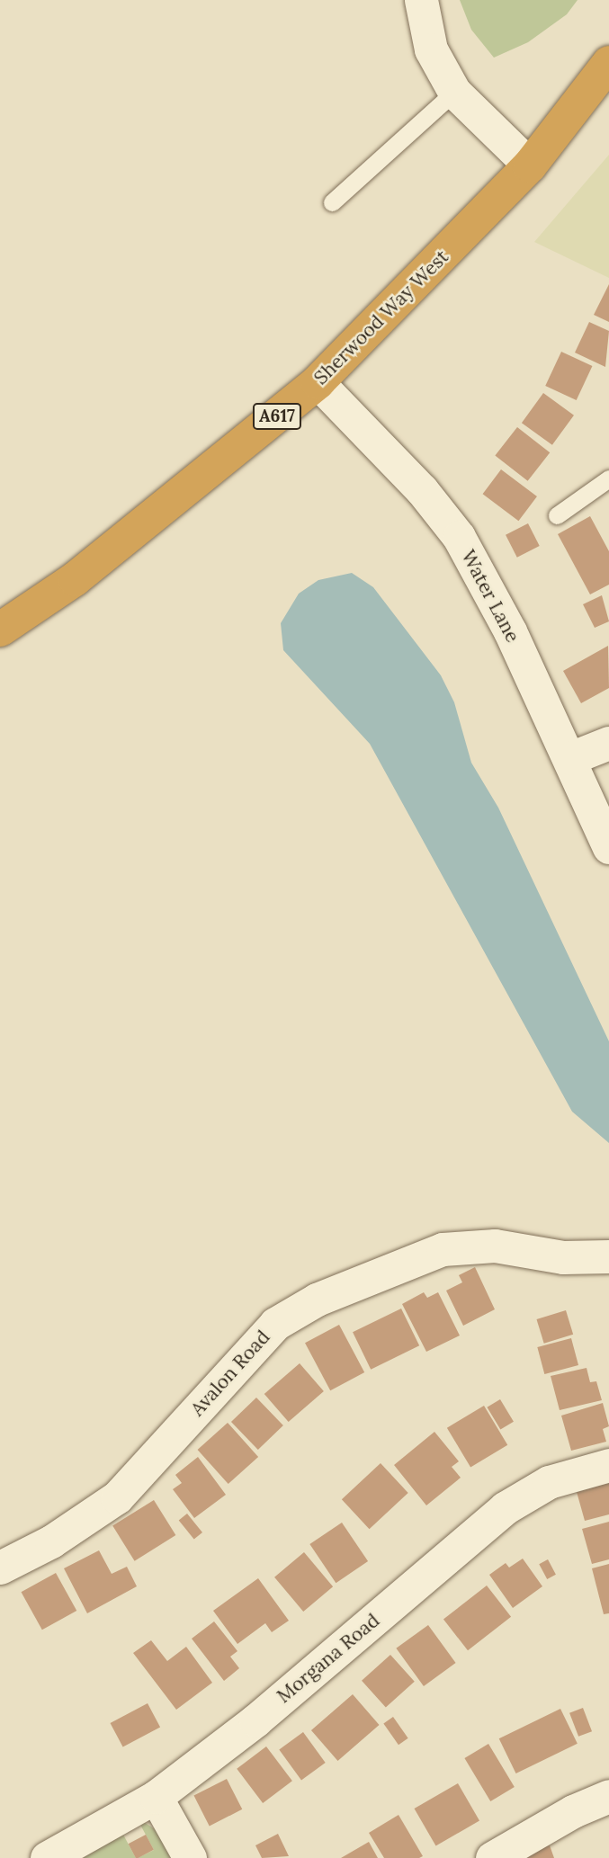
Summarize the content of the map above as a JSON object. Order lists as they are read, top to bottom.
{
  "streets": {
    "highway": ["Sherwood Way West", "A617"],
    "street": ["Water Lane", "Avalon Road", "Morgana Road"]
  },
  "crossings": [
    ["Sherwood Way West", "Water Lane"]
  ]
}
